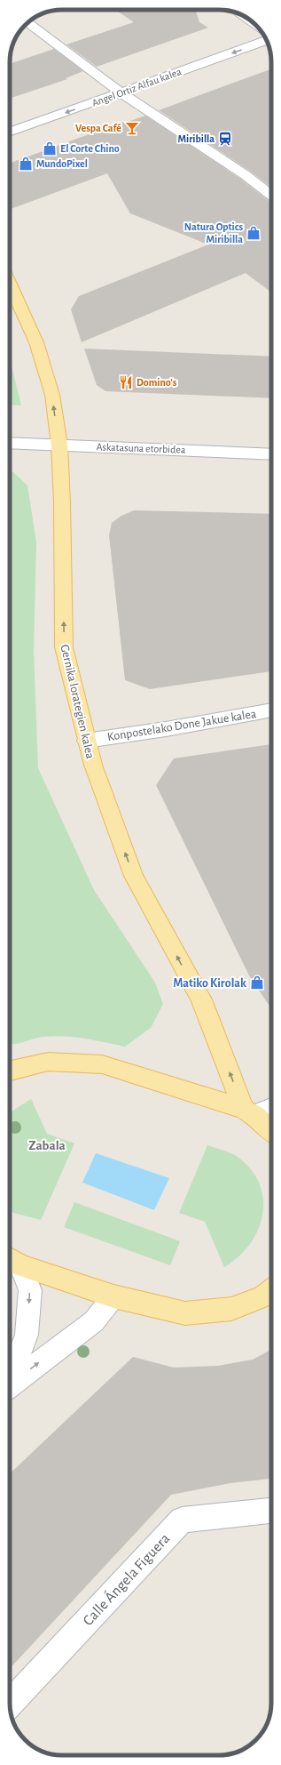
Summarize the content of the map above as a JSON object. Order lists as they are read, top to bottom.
{
  "streets": {
    "main road": ["Gernika lorategien kalea"],
    "street": [
      "Angel Ortiz Alfau kalea",
      "Askatasuna etorbidea",
      "Konpostelako Done Jakue kalea",
      "Calle Ángela Figuera"
    ]
  },
  "crossings": [
    ["Askatasuna etorbidea", "Gernika lorategien kalea"],
    ["Gernika lorategien kalea", "Konpostelako Done Jakue kalea"]
  ],
  "one_way": ["Angel Ortiz Alfau kalea", "Gernika lorategien kalea"],
  "districts": ["Zabala"],
  "places": {
    "bar": ["Vespa Café"],
    "station": ["Miribilla"],
    "shop": [
      "El Corte Chino",
      "MundoPixel",
      "Natura Optics Miribilla",
      "Matiko Kirolak"
    ],
    "restaurant": ["Domino's"]
  }
}
